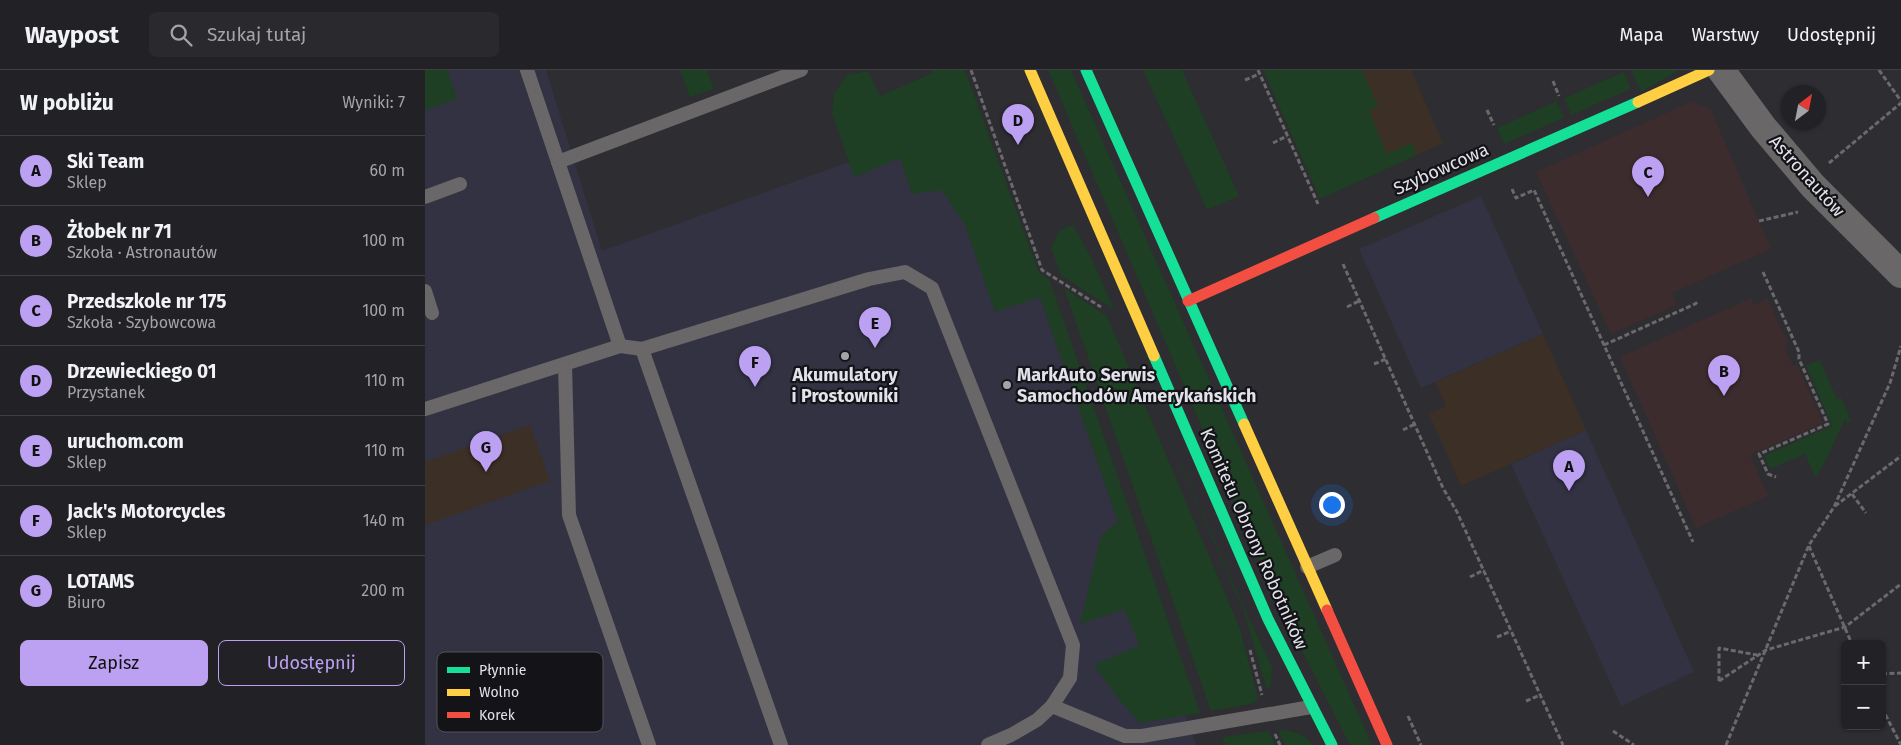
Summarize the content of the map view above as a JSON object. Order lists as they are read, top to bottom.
{
  "streets": {
    "street": ["Szybowcowa", "Astronautów", "Komitetu Obrony Robotników"]
  },
  "crossings": [
    ["Szybowcowa", "Komitetu Obrony Robotników"]
  ],
  "places": ["Akumulatory i Prostowniki", "MarkAuto Serwis Samochodów Amerykańskich"],
  "legend": ["Płynnie", "Wolno", "Korek"],
  "north": "top right",
  "page": {
    "header": "Waypost",
    "search": "Szukaj tutaj",
    "nav": ["Mapa", "Warstwy", "Udostępnij"],
    "heading": ["W pobliżu", "Wyniki: 7"],
    "pins": [
      "D",
      "C",
      "E",
      "F",
      "B",
      "G",
      "A"
    ],
    "list": [
      {
        "mark": "A",
        "name": "Ski Team",
        "note": "Sklep",
        "value": "60 m"
      },
      {
        "mark": "B",
        "name": "Żłobek nr 71",
        "note": "Szkoła · Astronautów",
        "value": "100 m"
      },
      {
        "mark": "C",
        "name": "Przedszkole nr 175",
        "note": "Szkoła · Szybowcowa",
        "value": "100 m"
      },
      {
        "mark": "D",
        "name": "Drzewieckiego 01",
        "note": "Przystanek",
        "value": "110 m"
      },
      {
        "mark": "E",
        "name": "uruchom.com",
        "note": "Sklep",
        "value": "110 m"
      },
      {
        "mark": "F",
        "name": "Jack's Motorcycles",
        "note": "Sklep",
        "value": "140 m"
      },
      {
        "mark": "G",
        "name": "LOTAMS",
        "note": "Biuro",
        "value": "200 m"
      }
    ],
    "buttons": ["Zapisz", "Udostępnij"],
    "map_buttons": ["+", "−"]
  }
}
